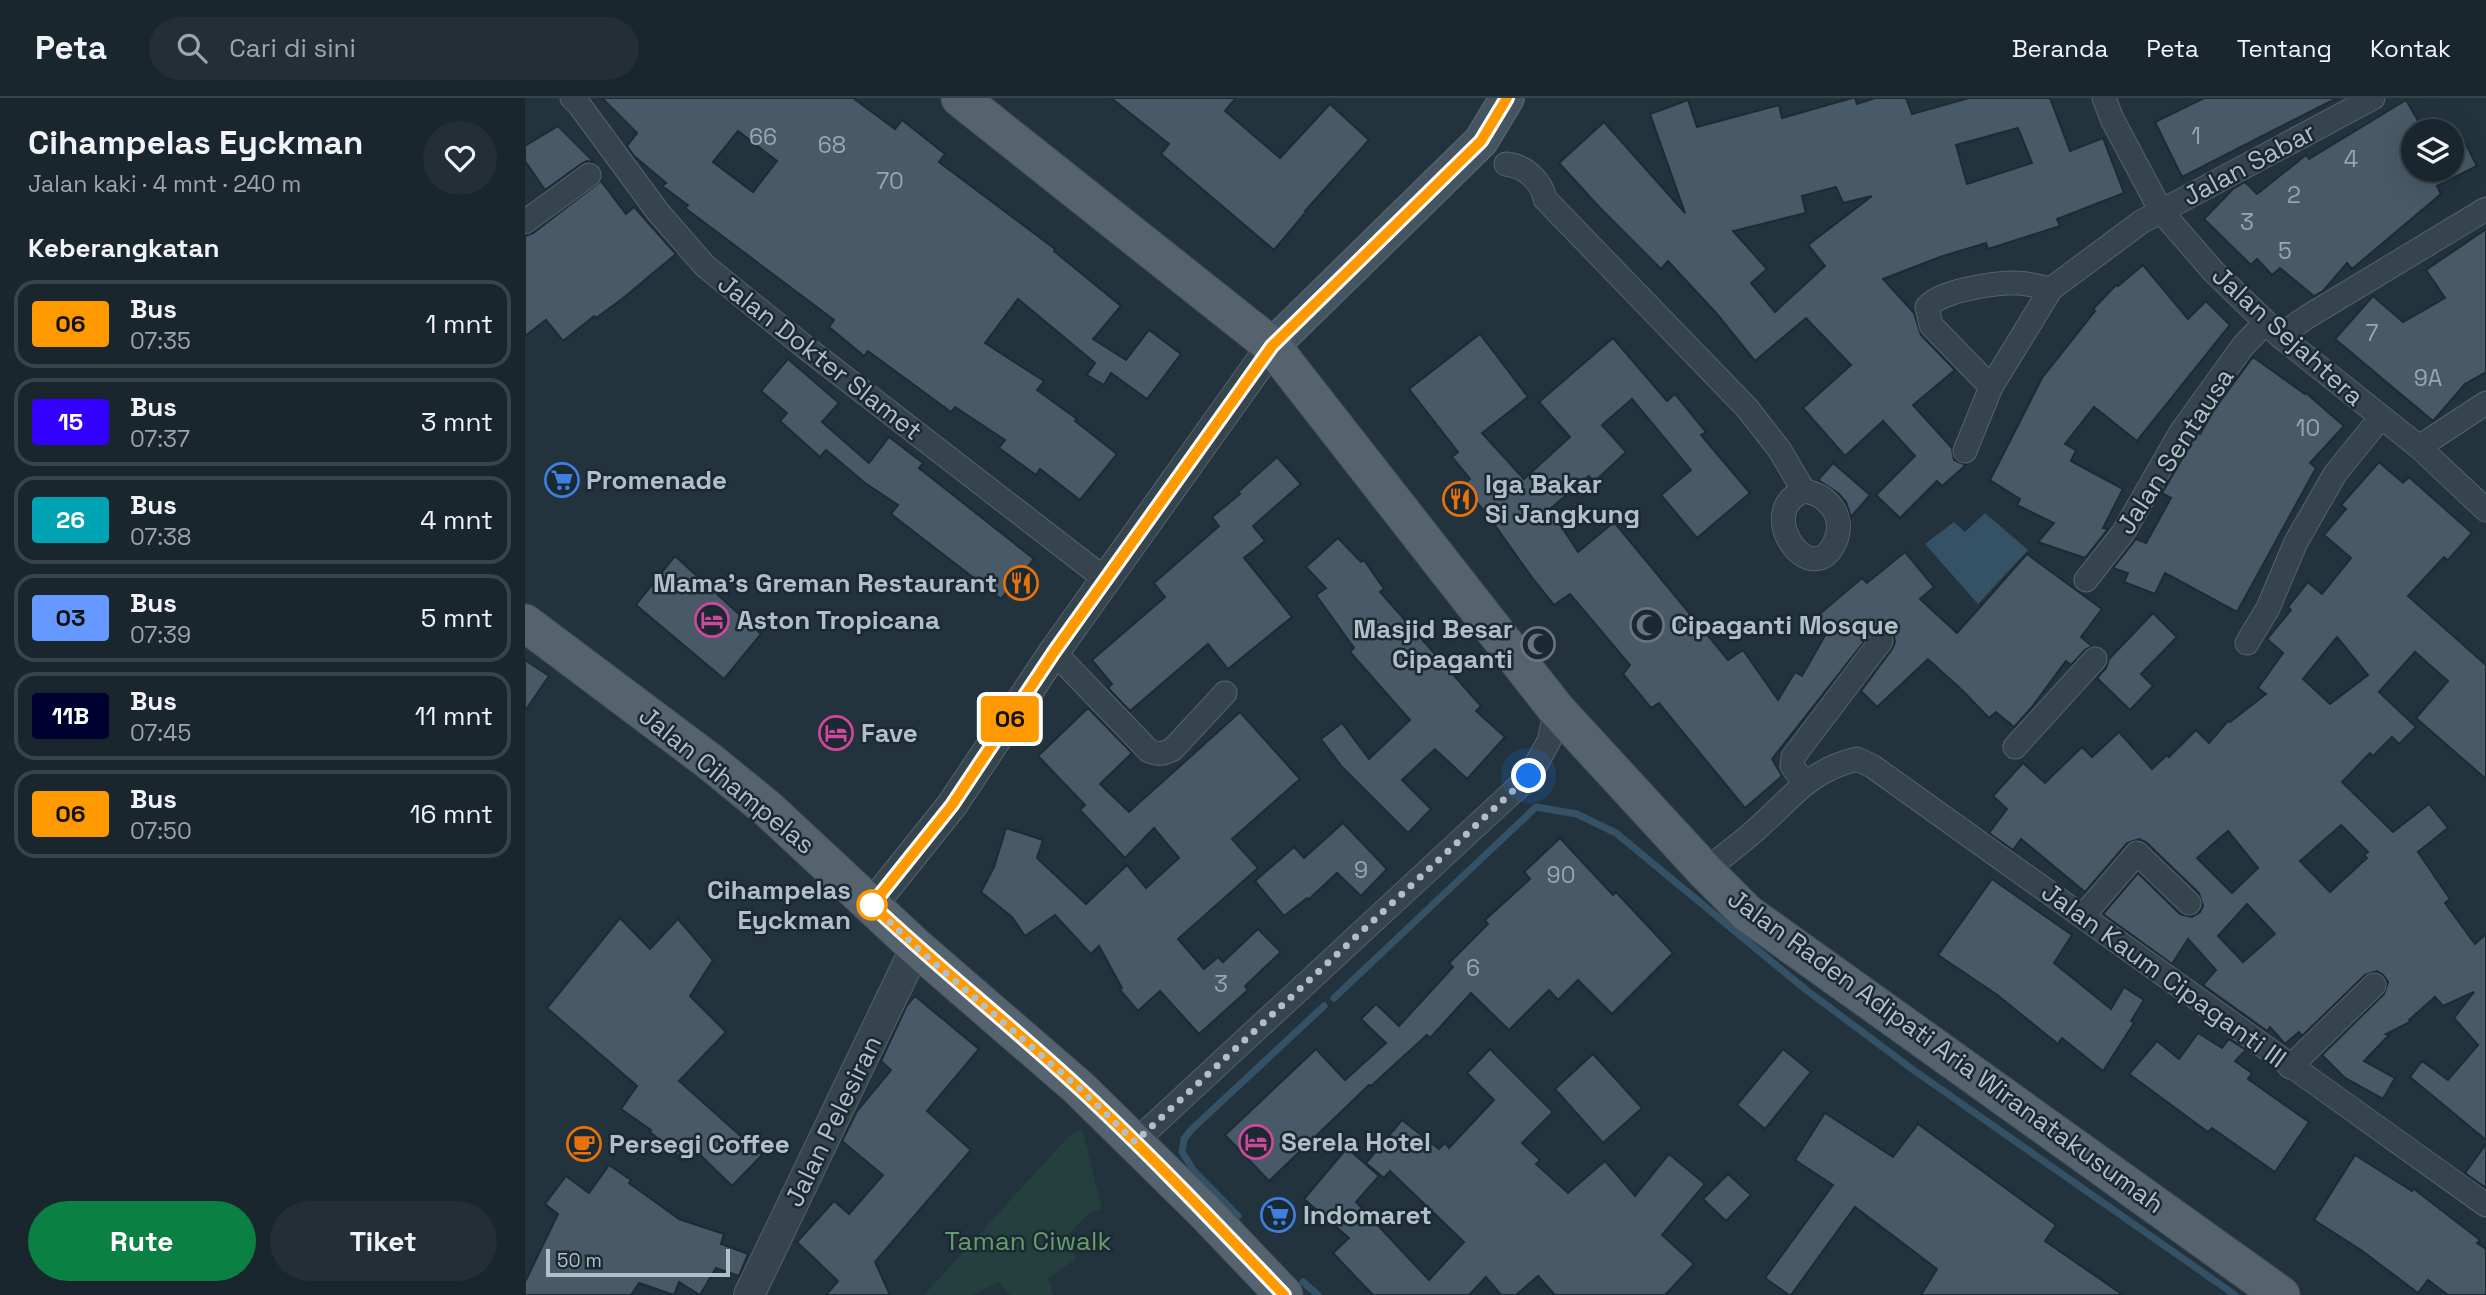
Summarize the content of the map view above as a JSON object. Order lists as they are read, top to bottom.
{
  "streets": {
    "main road": ["Jalan Cihampelas", "Jalan Raden Adipati Aria Wiranatakusumah"],
    "street": [
      "Jalan Sabar",
      "Jalan Sejahtera",
      "Jalan Dokter Slamet",
      "Jalan Sentausa",
      "Jalan Kaum Cipaganti III",
      "Jalan Pelesiran"
    ]
  },
  "crossings": [
    ["Jalan Sabar", "Jalan Sejahtera"],
    ["Jalan Sejahtera", "Jalan Sentausa"],
    ["Jalan Cihampelas", "Jalan Pelesiran"]
  ],
  "parks": ["Taman Ciwalk"],
  "places": {
    "supermarket": ["Promenade", "Indomaret"],
    "restaurant": ["Iga Bakar Si Jangkung", "Mama’s Greman Restaurant"],
    "hotel": ["Aston Tropicana", "Fave", "Serela Hotel"],
    "mosque": ["Cipaganti Mosque", "Masjid Besar Cipaganti"],
    "other": ["Cihampelas Eyckman"],
    "cafe": ["Persegi Coffee"]
  },
  "lines": ["bus line 06"],
  "house_numbers": [
    "1",
    "66",
    "68",
    "4",
    "70",
    "2",
    "3",
    "5",
    "7",
    "9A",
    "10",
    "9",
    "90",
    "6",
    "3"
  ],
  "scale_bar": "50 m",
  "page": {
    "header": "Peta",
    "search": "Cari di sini",
    "nav": [
      "Beranda",
      "Peta",
      "Tentang",
      "Kontak"
    ],
    "heading": [
      ["Cihampelas Eyckman", "Jalan kaki · 4 mnt · 240 m"],
      "Keberangkatan"
    ],
    "on_map": "06",
    "list": [
      {
        "mark": "06",
        "name": "Bus",
        "note": "07:35",
        "value": "1 mnt"
      },
      {
        "mark": "15",
        "name": "Bus",
        "note": "07:37",
        "value": "3 mnt"
      },
      {
        "mark": "26",
        "name": "Bus",
        "note": "07:38",
        "value": "4 mnt"
      },
      {
        "mark": "03",
        "name": "Bus",
        "note": "07:39",
        "value": "5 mnt"
      },
      {
        "mark": "11B",
        "name": "Bus",
        "note": "07:45",
        "value": "11 mnt"
      },
      {
        "mark": "06",
        "name": "Bus",
        "note": "07:50",
        "value": "16 mnt"
      }
    ],
    "buttons": ["Rute", "Tiket"],
    "scale": "50 m"
  }
}
